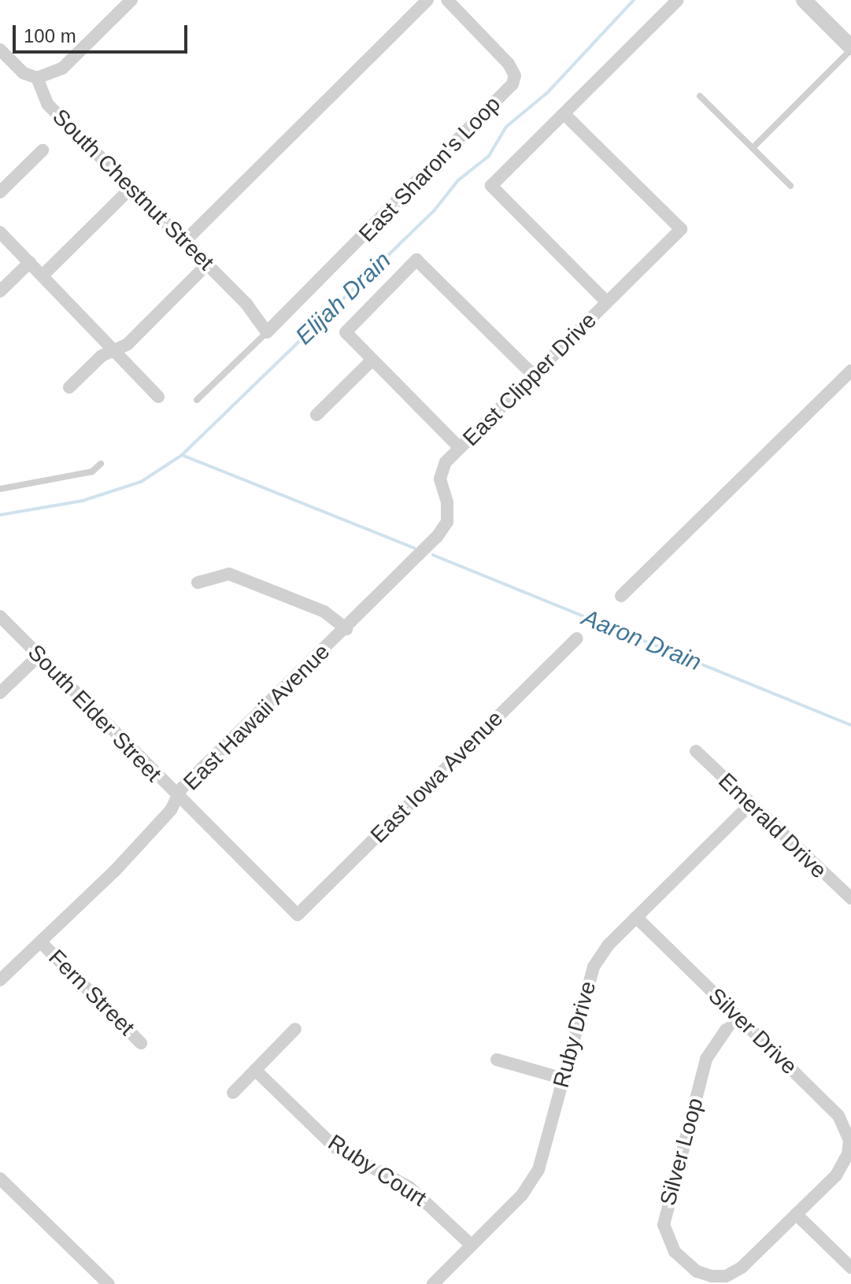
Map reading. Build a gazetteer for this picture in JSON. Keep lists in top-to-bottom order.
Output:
{
  "streets": {
    "street": [
      "East Sharon's Loop",
      "South Chestnut Street",
      "East Clipper Drive",
      "South Elder Street",
      "East Hawaii Avenue",
      "East Iowa Avenue",
      "Emerald Drive",
      "Fern Street",
      "Silver Drive",
      "Ruby Drive",
      "Silver Loop",
      "Ruby Court"
    ]
  },
  "crossings": [
    ["East Sharon's Loop", "South Chestnut Street"],
    ["East Clipper Drive", "East Hawaii Avenue"],
    ["South Elder Street", "East Hawaii Avenue"],
    ["South Elder Street", "East Iowa Avenue"],
    ["East Hawaii Avenue", "Fern Street"],
    ["Emerald Drive", "Ruby Drive"],
    ["Silver Drive", "Ruby Drive"],
    ["Silver Drive", "Silver Loop"],
    ["Ruby Drive", "Ruby Court"]
  ],
  "water": ["Elijah Drain", "Aaron Drain"],
  "scale_bar": "100 m"
}
